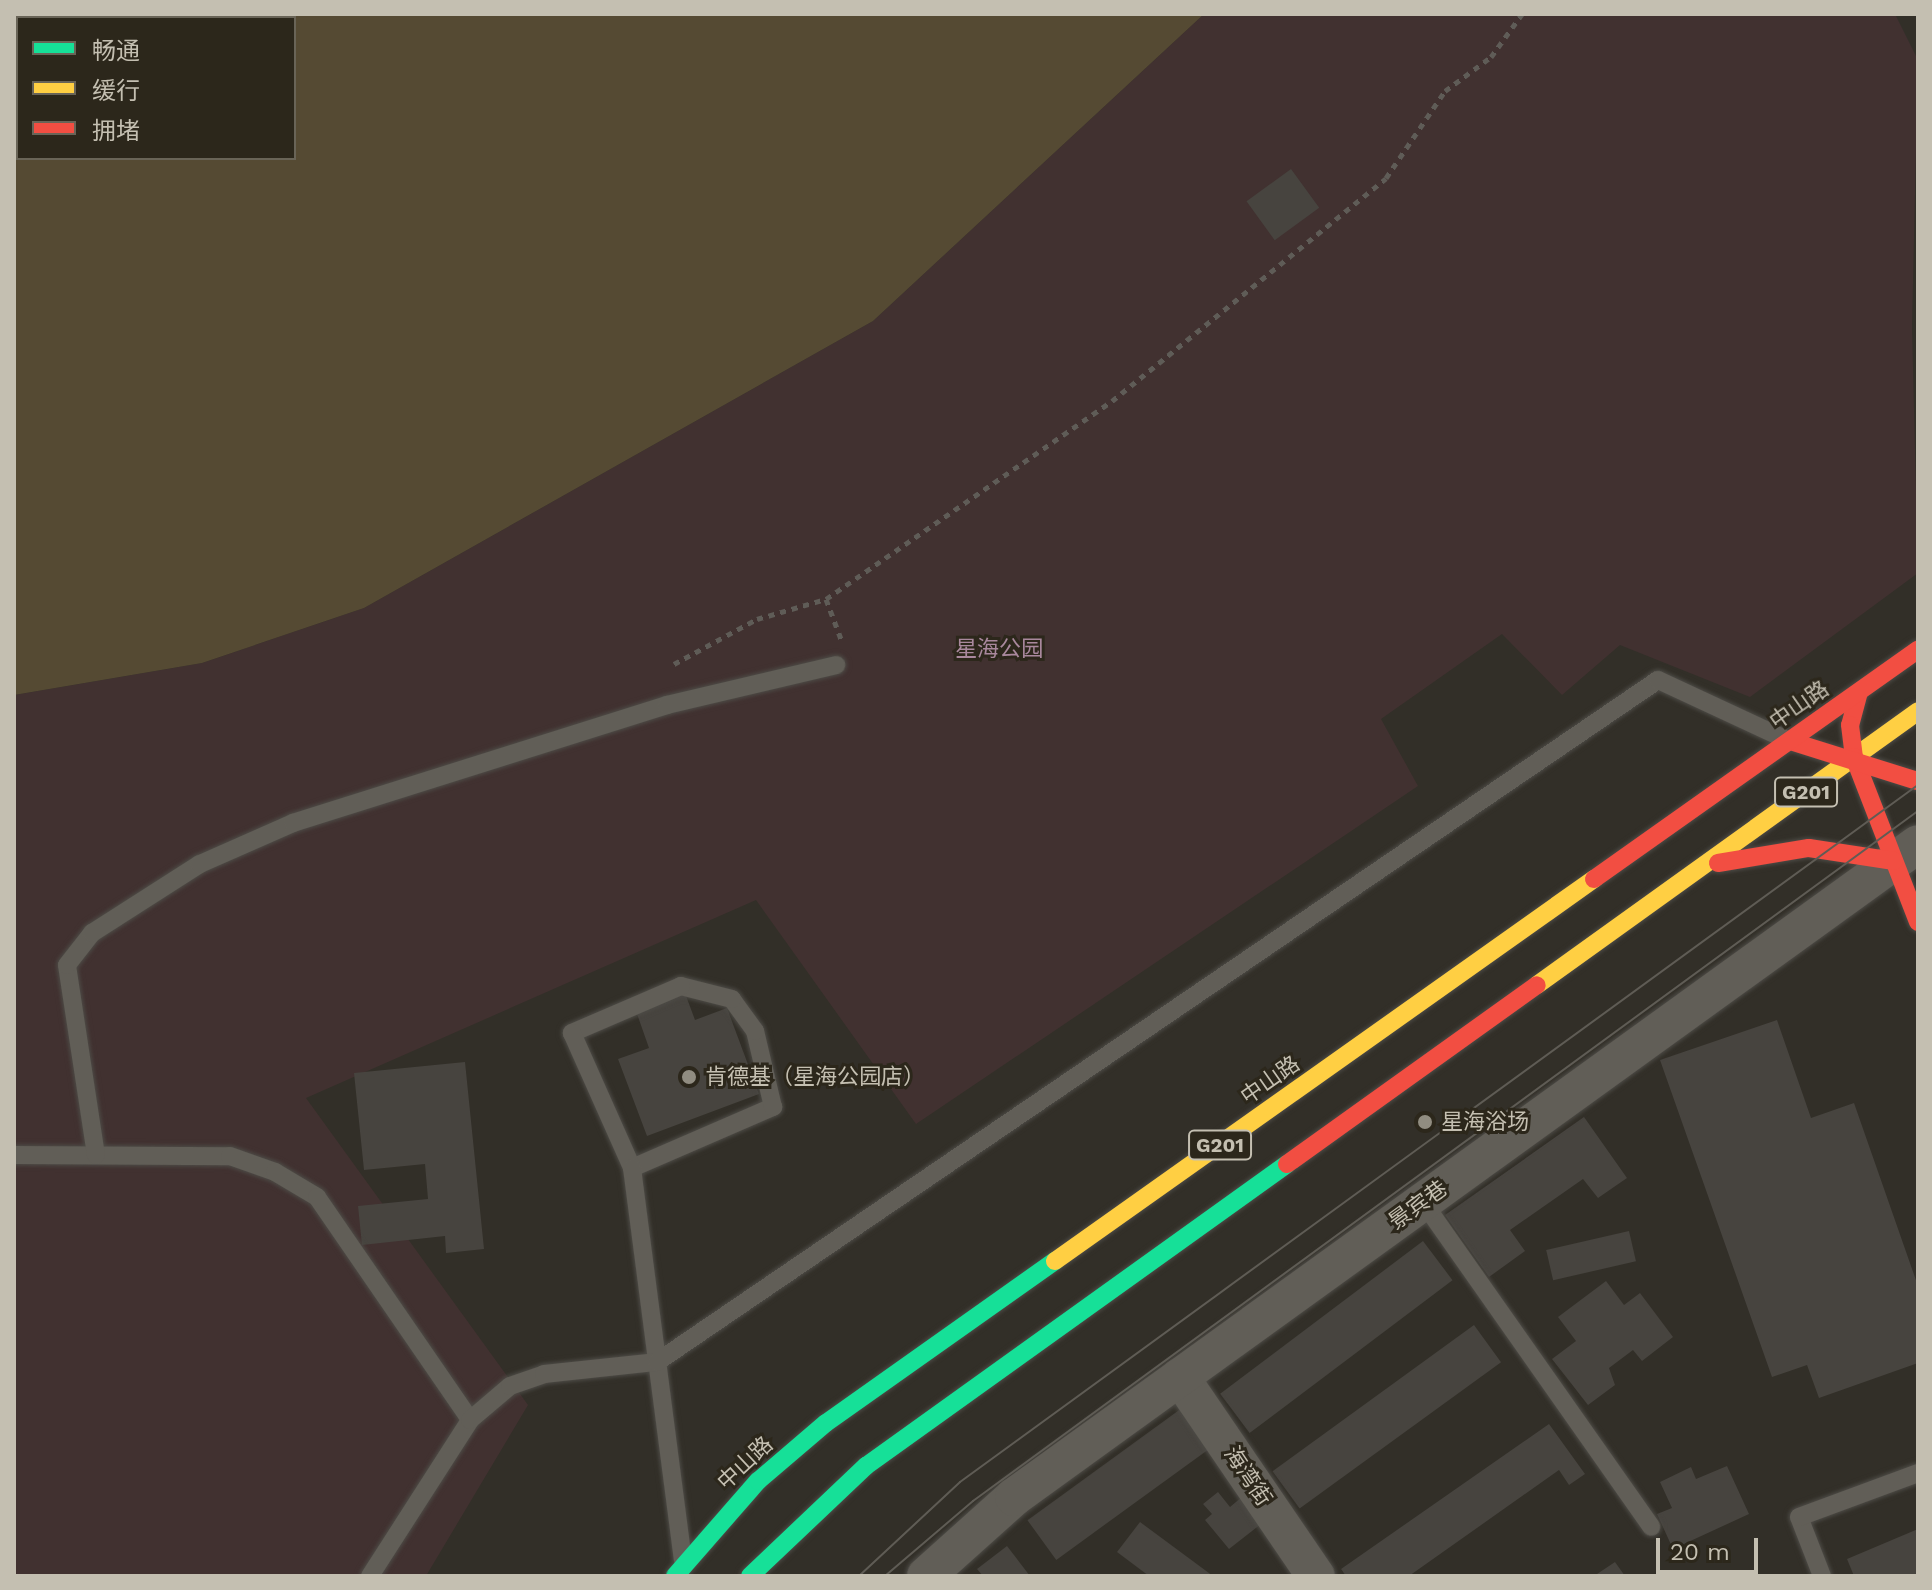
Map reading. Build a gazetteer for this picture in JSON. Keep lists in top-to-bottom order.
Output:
{
  "streets": {
    "main road": ["中山路", "G201"],
    "street": ["景宾巷", "海湾街"]
  },
  "crossings": [
    ["景宾巷", "海湾街"]
  ],
  "parks": ["星海公园"],
  "places": ["肯德基（星海公园店）", "星海浴场"],
  "legend": ["畅通", "缓行", "拥堵"],
  "scale_bar": "20 m"
}
